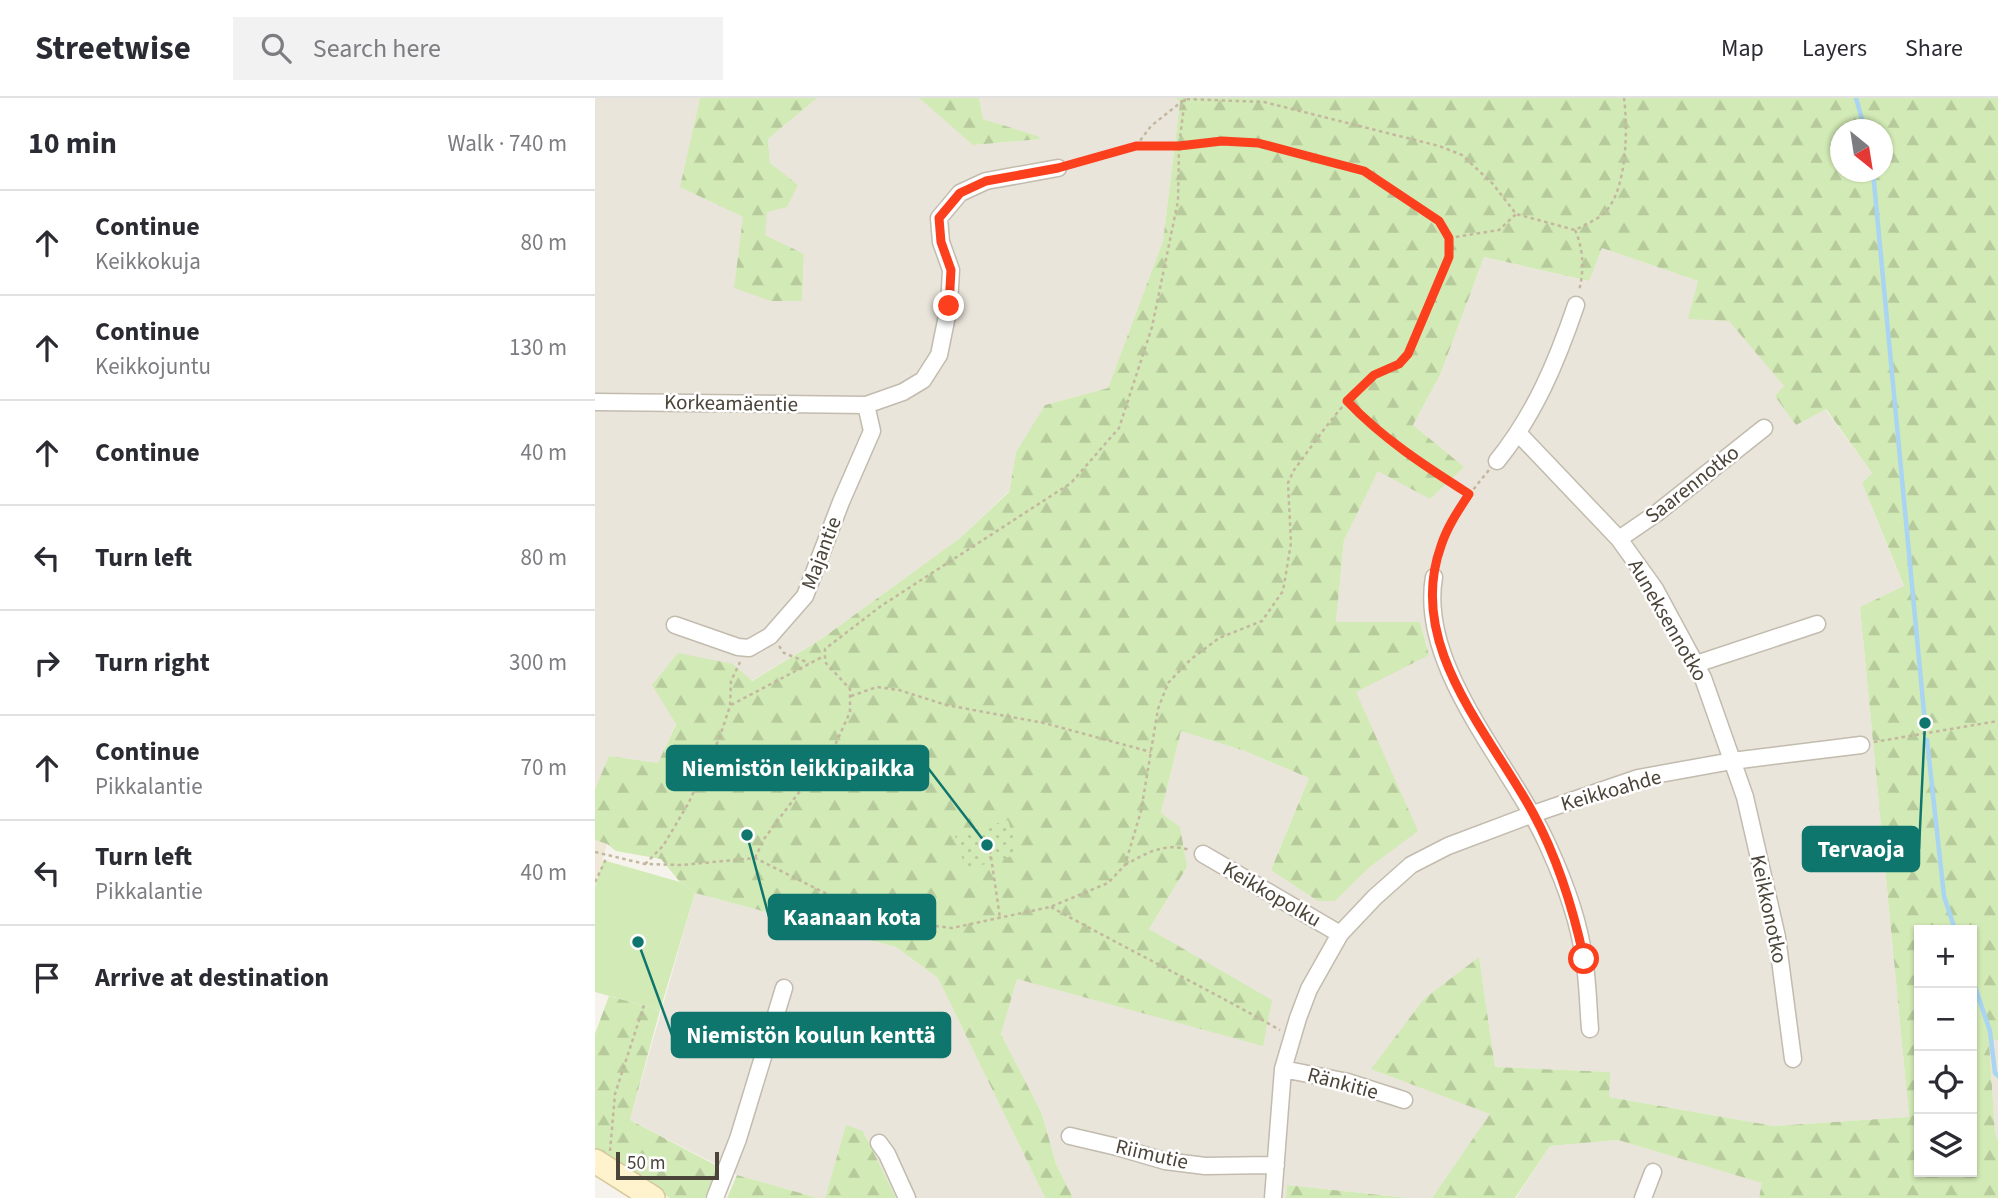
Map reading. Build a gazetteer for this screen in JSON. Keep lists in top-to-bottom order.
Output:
{
  "streets": {
    "street": [
      "Korkeamäentie",
      "Saarennotko",
      "Majantie",
      "Auneksennotko",
      "Keikkoahde",
      "Keikkopolku",
      "Keikkonotko",
      "Ränkitie",
      "Riimutie"
    ]
  },
  "crossings": [
    ["Korkeamäentie", "Majantie"],
    ["Saarennotko", "Auneksennotko"],
    ["Auneksennotko", "Keikkoahde"],
    ["Auneksennotko", "Keikkonotko"],
    ["Keikkoahde", "Keikkopolku"],
    ["Keikkoahde", "Keikkonotko"],
    ["Keikkoahde", "Ränkitie"],
    ["Keikkoahde", "Riimutie"]
  ],
  "places": [
    "Tervaoja",
    "Kaanaan kota",
    "Niemistön leikkipaikka",
    "Niemistön koulun kenttä"
  ],
  "scale_bar": "50 m",
  "north": "bottom right",
  "page": {
    "header": "Streetwise",
    "search": "Search here",
    "nav": ["Map", "Layers", "Share"],
    "heading": ["10 min", "Walk · 740 m"],
    "list": [
      ["Continue", "Keikkokuja", "80 m"],
      ["Continue", "Keikkojuntu", "130 m"],
      ["Continue", "40 m"],
      ["Turn left", "80 m"],
      ["Turn right", "300 m"],
      ["Continue", "Pikkalantie", "70 m"],
      ["Turn left", "Pikkalantie", "40 m"],
      "Arrive at destination"
    ],
    "map_buttons": ["+", "−"],
    "scale": "50 m"
  }
}
